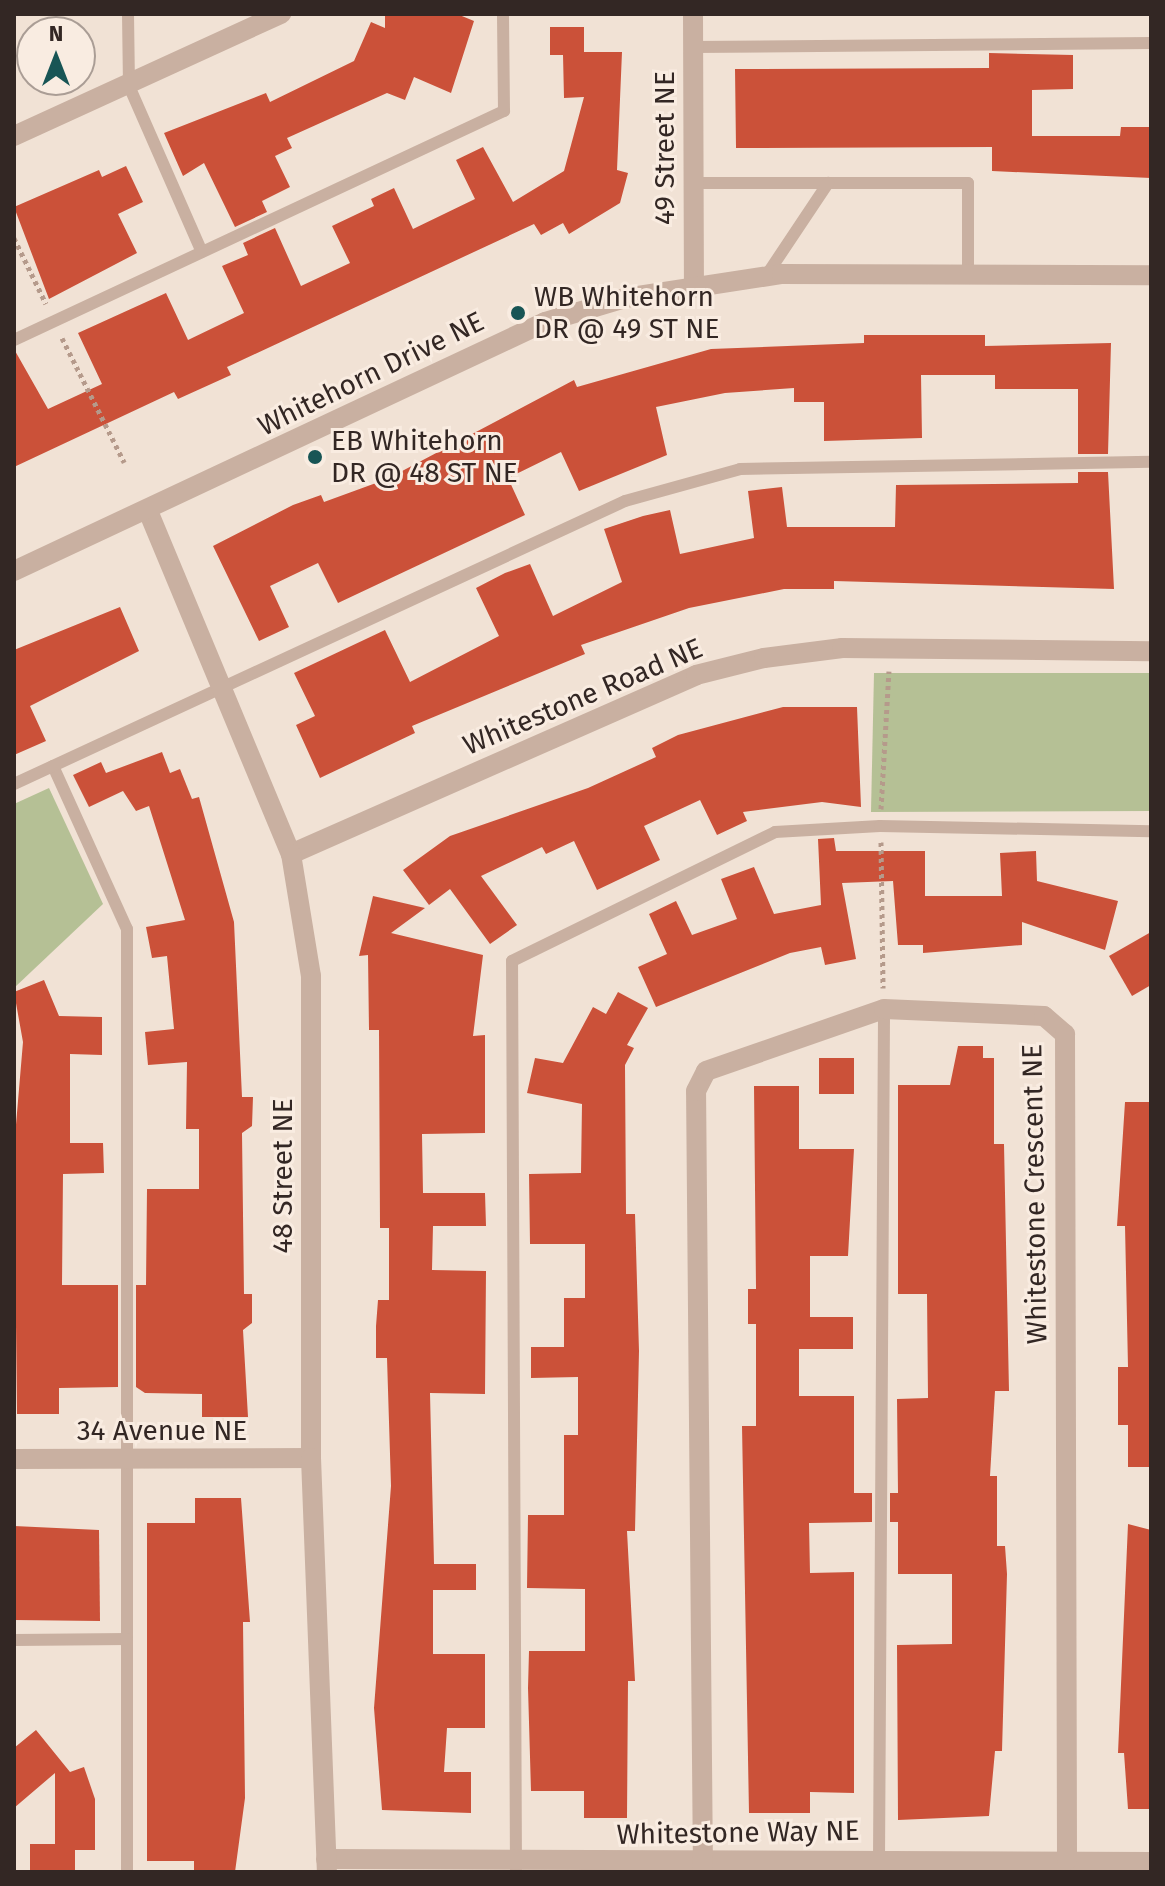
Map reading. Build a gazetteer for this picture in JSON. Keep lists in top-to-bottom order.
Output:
{
  "streets": {
    "street": [
      "49 Street NE",
      "Whitehorn Drive NE",
      "Whitestone Road NE",
      "48 Street NE",
      "Whitestone Crescent NE",
      "34 Avenue NE",
      "Whitestone Way NE"
    ]
  },
  "crossings": [
    ["49 Street NE", "Whitehorn Drive NE"],
    ["Whitehorn Drive NE", "48 Street NE"],
    ["Whitestone Road NE", "48 Street NE"],
    ["48 Street NE", "34 Avenue NE"],
    ["48 Street NE", "Whitestone Way NE"],
    ["Whitestone Crescent NE", "Whitestone Way NE"]
  ],
  "places": ["WB Whitehorn DR @ 49 ST NE", "EB Whitehorn DR @ 48 ST NE"],
  "north": "top"
}
